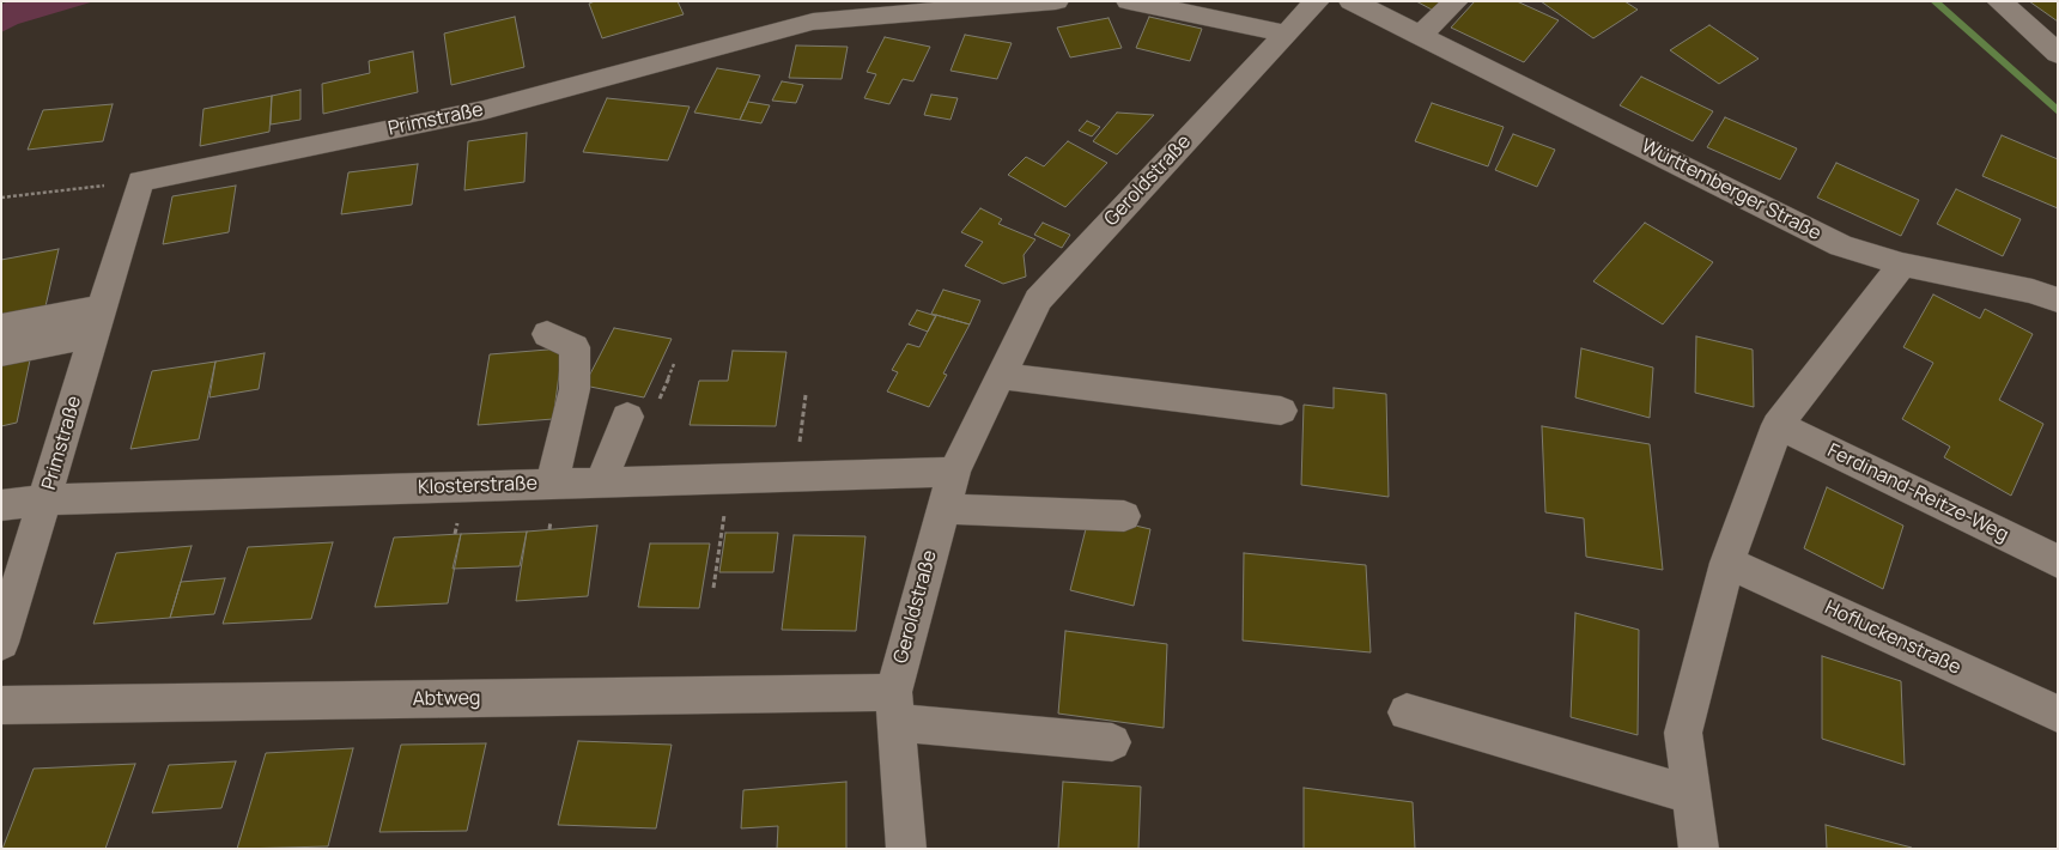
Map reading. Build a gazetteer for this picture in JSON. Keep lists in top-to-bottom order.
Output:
{
  "streets": {
    "street": [
      "Primstraße",
      "Geroldstraße",
      "Württemberger Straße",
      "Klosterstraße",
      "Ferdinand-Reitze-Weg",
      "Hofluckenstraße",
      "Abtweg"
    ]
  },
  "crossings": [
    ["Primstraße", "Klosterstraße"],
    ["Geroldstraße", "Klosterstraße"],
    ["Geroldstraße", "Abtweg"]
  ]
}
